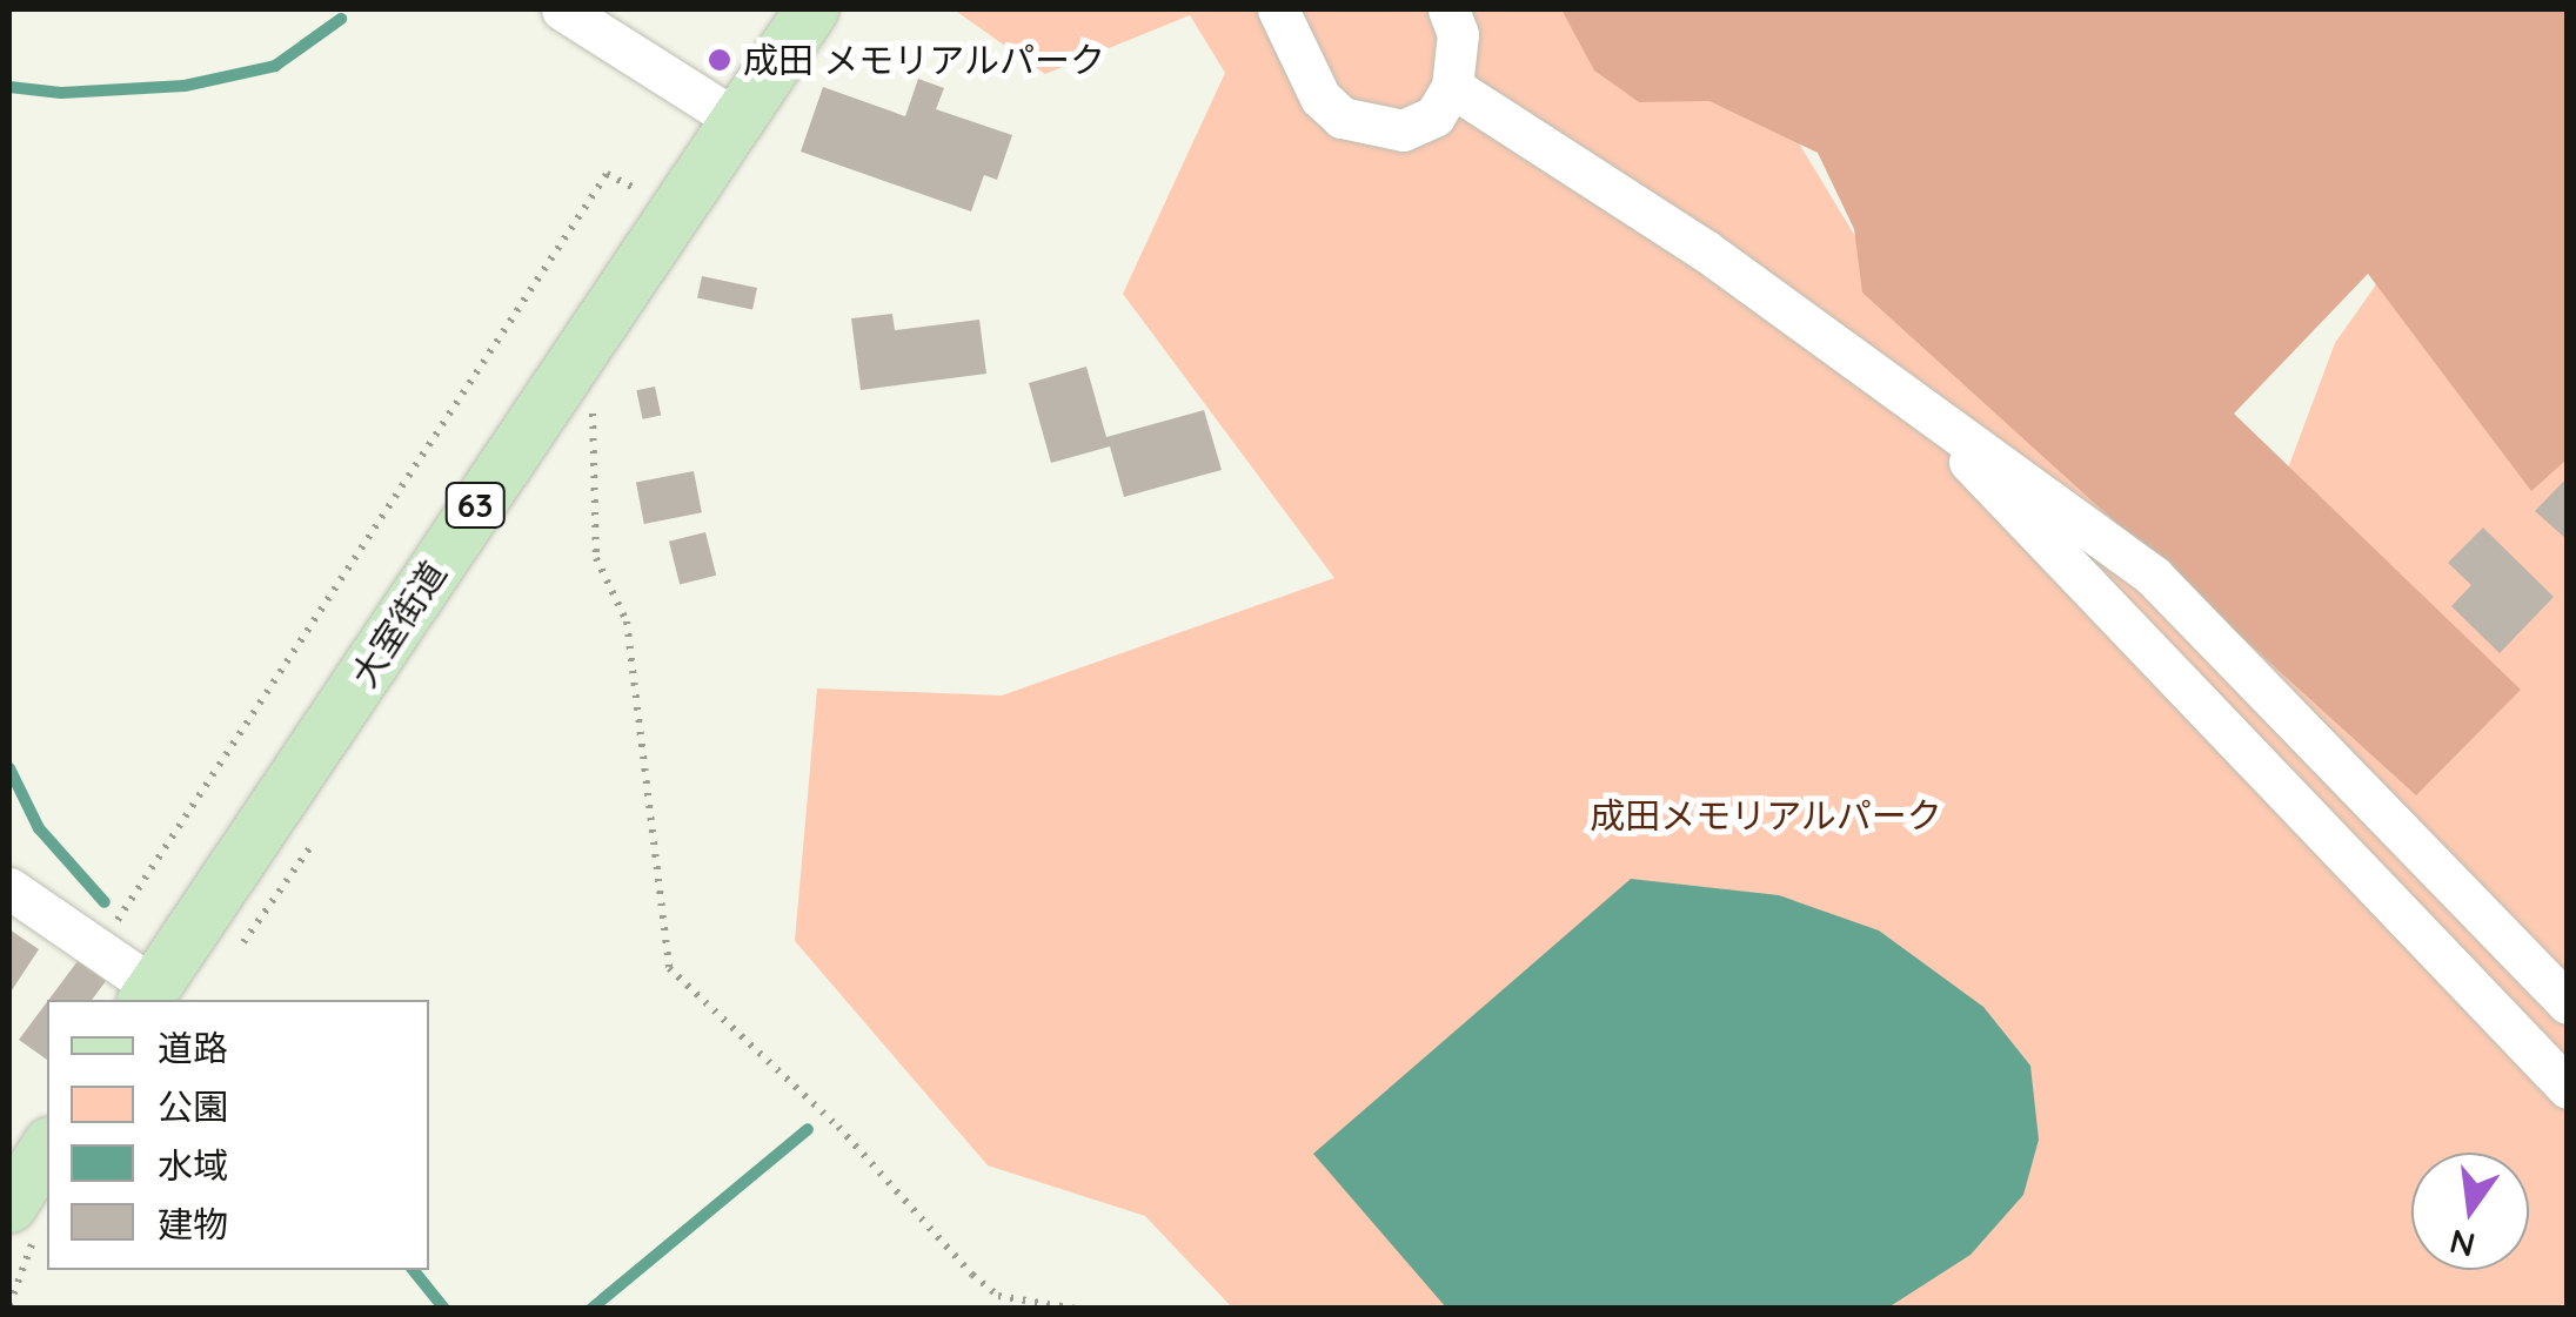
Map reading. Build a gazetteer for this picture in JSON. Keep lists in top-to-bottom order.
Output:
{
  "streets": {
    "main road": ["63", "大室街道"]
  },
  "parks": ["成田メモリアルパーク"],
  "places": ["成田 メモリアルパーク"],
  "legend": [
    "道路",
    "公園",
    "水域",
    "建物"
  ],
  "north": "bottom"
}
